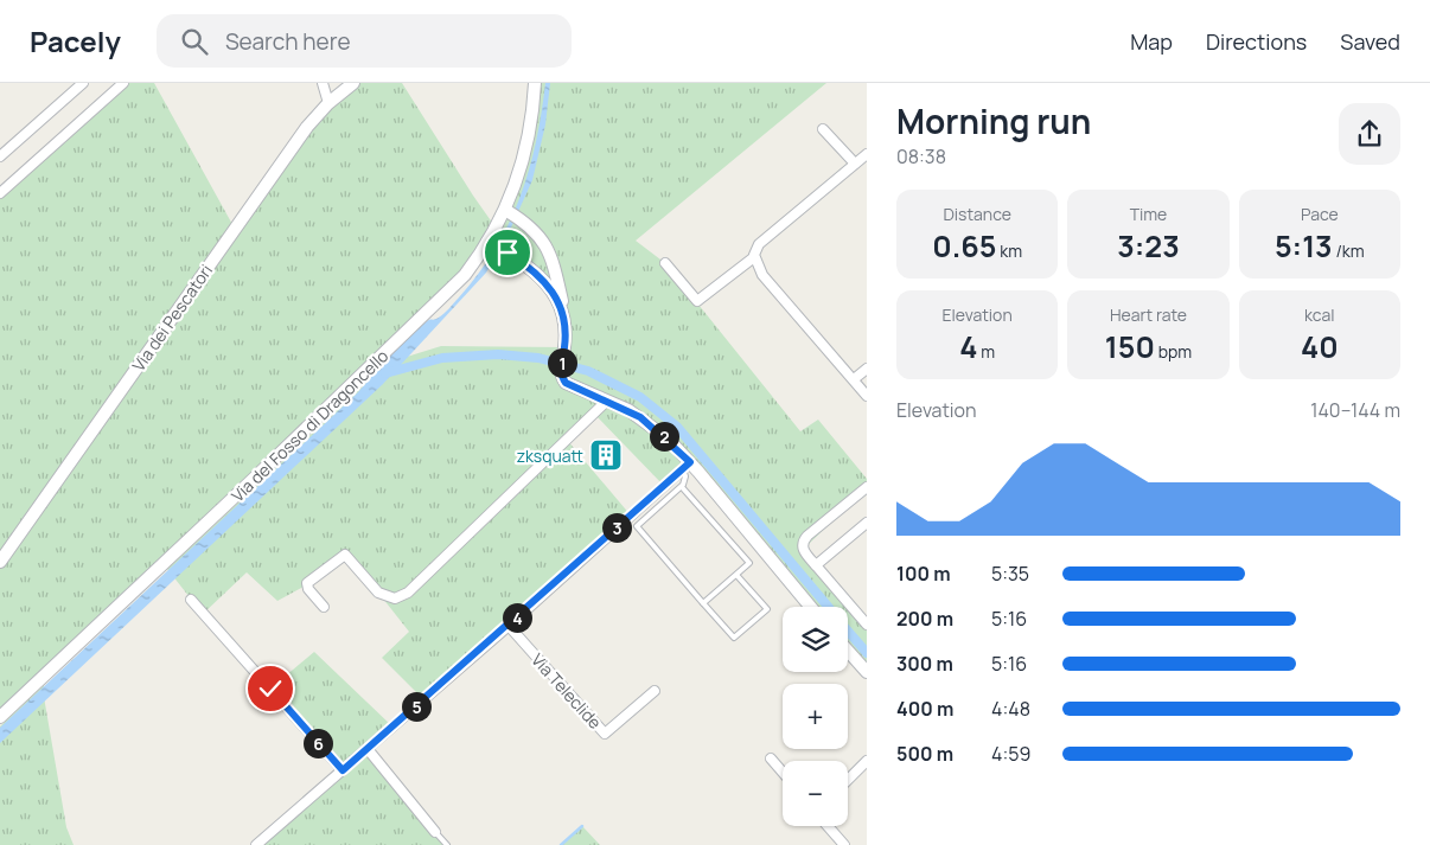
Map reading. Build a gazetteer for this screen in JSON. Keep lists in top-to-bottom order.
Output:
{
  "streets": {
    "street": ["Via dei Pescatori", "Via del Fosso di Dragoncello", "Via Teleclide"]
  },
  "places": {
    "building": ["zksquatt"]
  },
  "page": {
    "header": "Pacely",
    "search": "Search here",
    "nav": ["Map", "Directions", "Saved"],
    "heading": ["Morning run", "08:38"],
    "stats": [
      ["Distance", "0.65 km"],
      ["Time", "3:23"],
      ["Pace", "5:13 /km"],
      ["Elevation", "4 m"],
      ["Heart rate", "150 bpm"],
      ["kcal", "40"]
    ],
    "pins": [
      "1",
      "2",
      "3",
      "4",
      "5",
      "6"
    ],
    "chart": ["Elevation", "140–144 m"],
    "list": [
      {
        "name": "100 m",
        "note": "5:35"
      },
      {
        "name": "200 m",
        "note": "5:16"
      },
      {
        "name": "300 m",
        "note": "5:16"
      },
      {
        "name": "400 m",
        "note": "4:48"
      },
      {
        "name": "500 m",
        "note": "4:59"
      }
    ],
    "map_buttons": ["+", "−"]
  }
}
